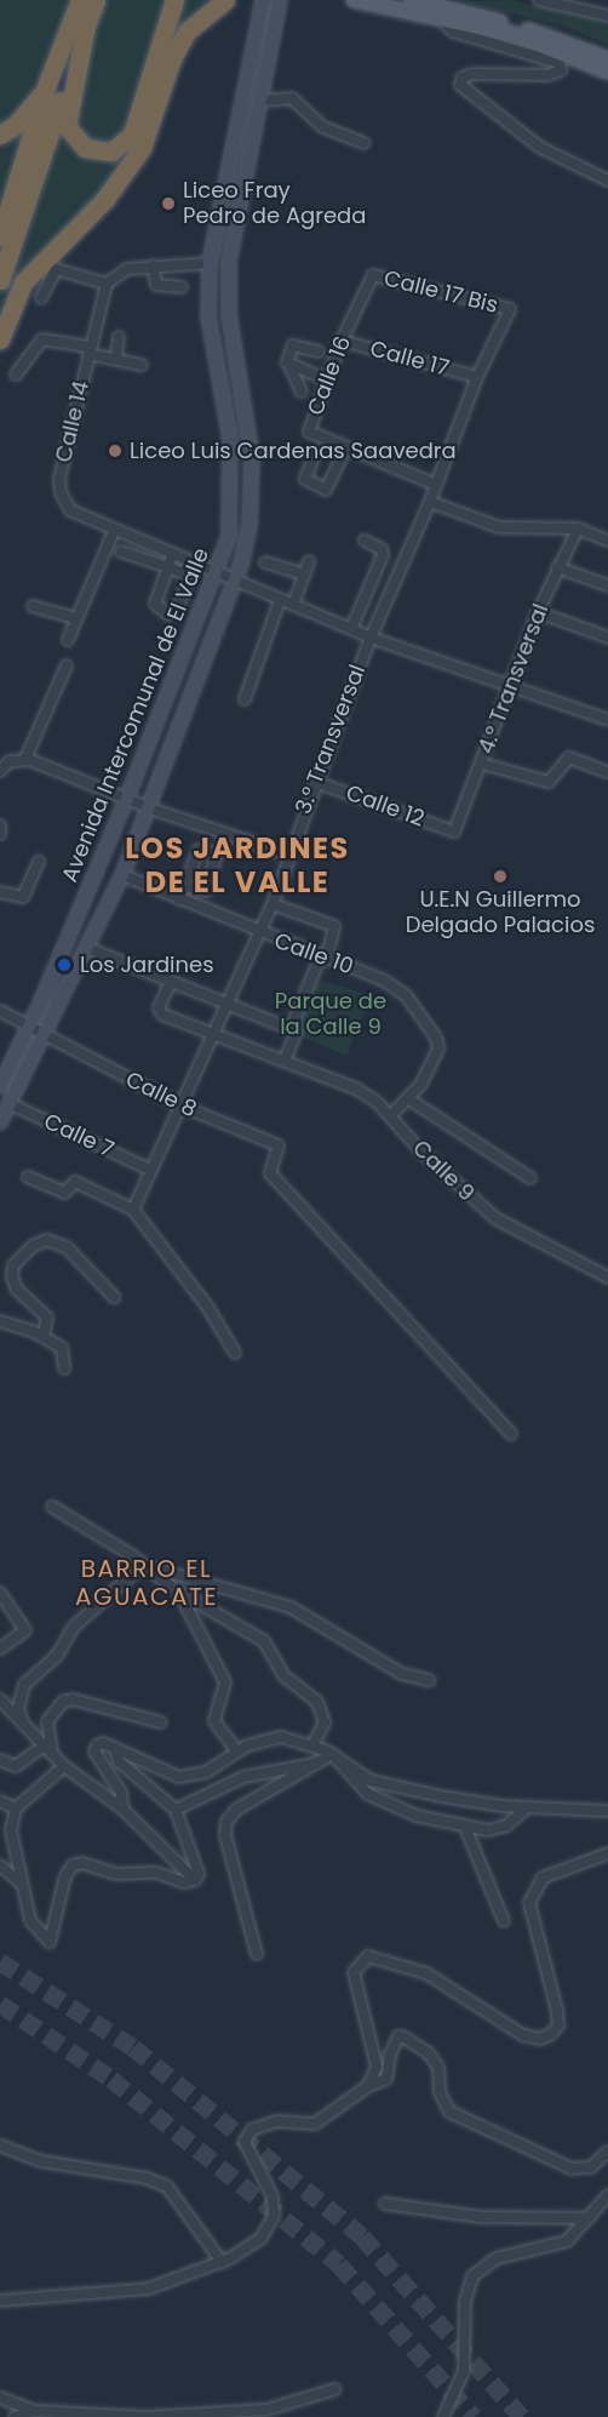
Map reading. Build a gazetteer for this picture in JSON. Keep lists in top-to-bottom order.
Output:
{
  "streets": {
    "main road": ["Avenida Intercomunal de El Valle"],
    "street": [
      "Calle 17 Bis",
      "Calle 17",
      "Calle 16",
      "Calle 14",
      "4.° Transversal",
      "3.° Transversal",
      "Calle 12",
      "Calle 10",
      "Calle 8",
      "Calle 7",
      "Calle 9"
    ]
  },
  "crossings": [
    ["Calle 17 Bis", "Calle 16"],
    ["Calle 17 Bis", "3.° Transversal"],
    ["Calle 17", "Calle 16"],
    ["Calle 17", "3.° Transversal"],
    ["Calle 16", "3.° Transversal"],
    ["Calle 14", "Avenida Intercomunal de El Valle"],
    ["4.° Transversal", "Calle 12"],
    ["Avenida Intercomunal de El Valle", "Calle 10"],
    ["Avenida Intercomunal de El Valle", "Calle 8"],
    ["Avenida Intercomunal de El Valle", "Calle 7"],
    ["3.° Transversal", "Calle 12"],
    ["3.° Transversal", "Calle 10"],
    ["3.° Transversal", "Calle 8"],
    ["3.° Transversal", "Calle 7"],
    ["3.° Transversal", "Calle 9"],
    ["Calle 10", "Calle 9"]
  ],
  "districts": ["LOS JARDINES DE EL VALLE", "BARRIO EL AGUACATE"],
  "parks": ["Parque de la Calle 9"],
  "places": [
    "Liceo Fray Pedro de Agreda",
    "Liceo Luis Cardenas Saavedra",
    "U.E.N Guillermo Delgado Palacios",
    "Los Jardines"
  ]
}
